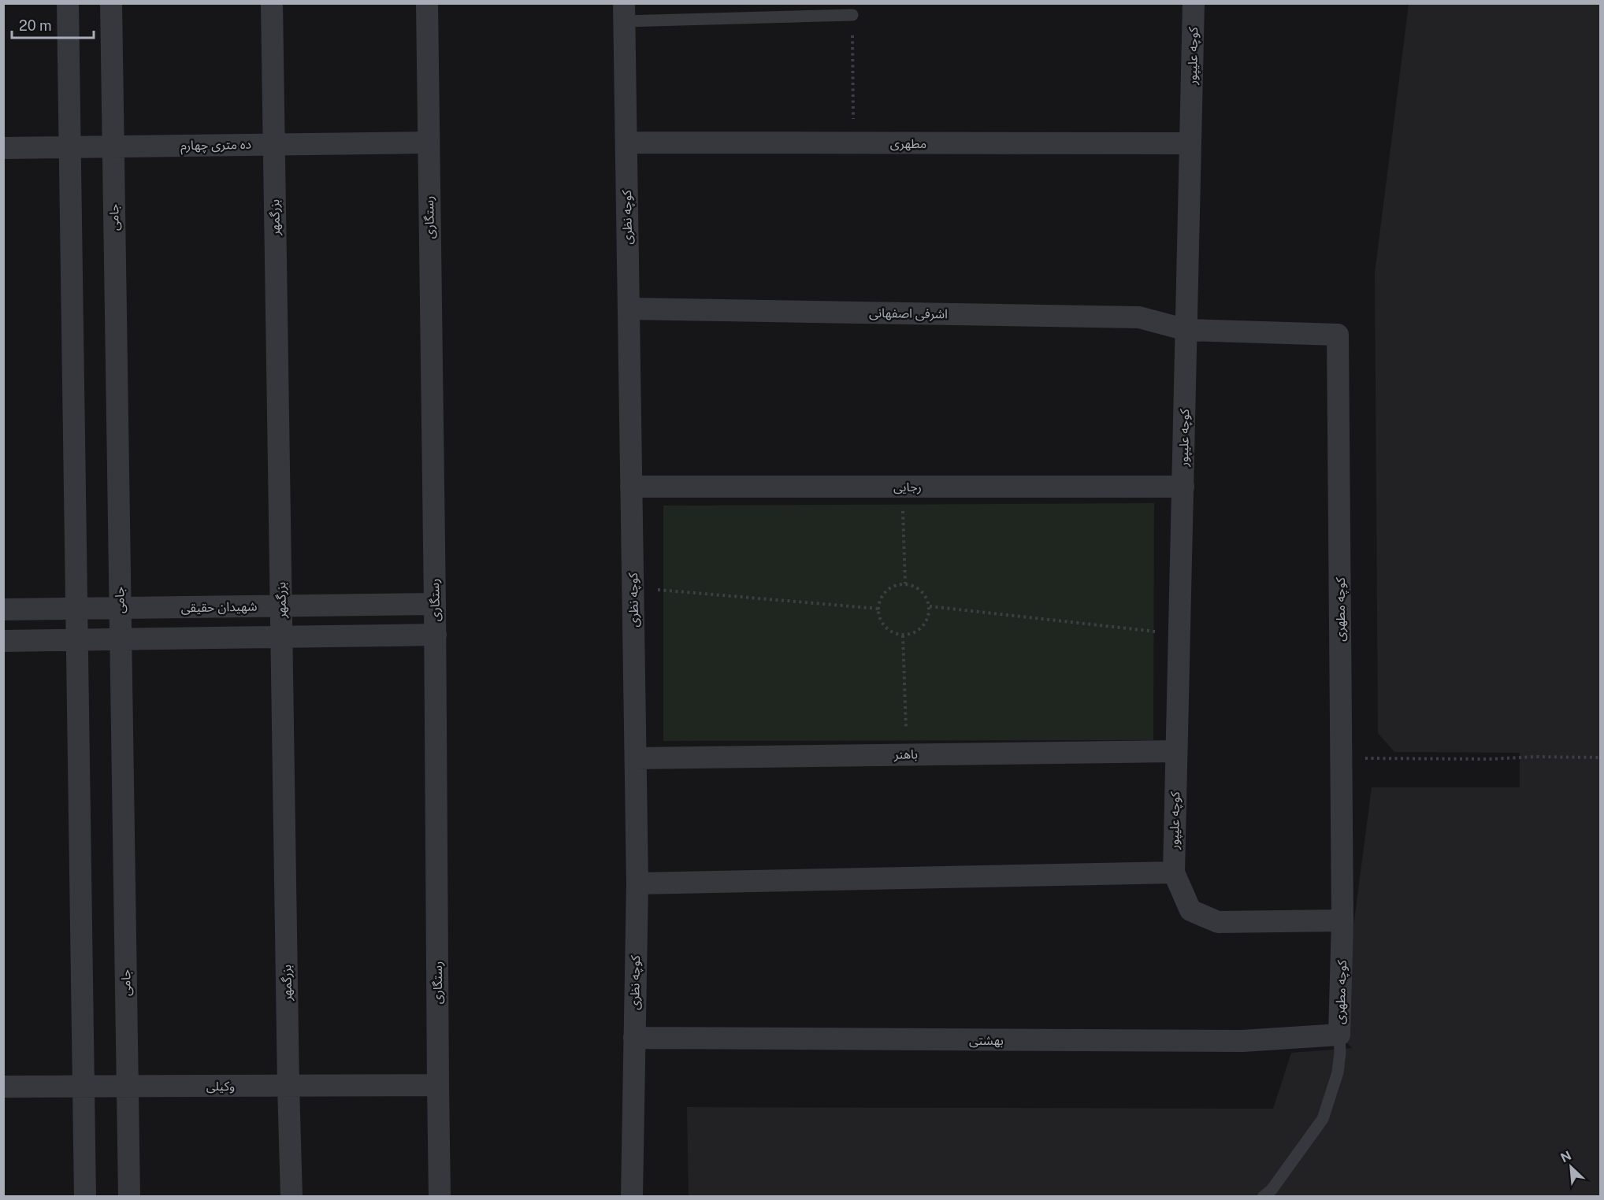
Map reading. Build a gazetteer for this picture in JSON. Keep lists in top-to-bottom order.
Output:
{
  "streets": {
    "street": [
      "کوچه علیپور",
      "مطهری",
      "ده متری چهارم",
      "جامی",
      "بزرگمهر",
      "رستگاری",
      "کوچه نظری",
      "اشرفی اصفهانی",
      "رجایی",
      "شهیدان حقیقی",
      "کوچه مطهری",
      "باهنر",
      "بهشتی",
      "وکیلی"
    ]
  },
  "crossings": [
    ["کوچه علیپور", "مطهری"],
    ["کوچه علیپور", "اشرفی اصفهانی"],
    ["کوچه علیپور", "رجایی"],
    ["کوچه علیپور", "کوچه مطهری"],
    ["کوچه علیپور", "باهنر"],
    ["مطهری", "کوچه نظری"],
    ["ده متری چهارم", "جامی"],
    ["ده متری چهارم", "بزرگمهر"],
    ["ده متری چهارم", "رستگاری"],
    ["جامی", "شهیدان حقیقی"],
    ["جامی", "وکیلی"],
    ["بزرگمهر", "شهیدان حقیقی"],
    ["بزرگمهر", "وکیلی"],
    ["رستگاری", "شهیدان حقیقی"],
    ["رستگاری", "وکیلی"],
    ["کوچه نظری", "اشرفی اصفهانی"],
    ["کوچه نظری", "رجایی"],
    ["کوچه نظری", "باهنر"],
    ["کوچه نظری", "بهشتی"],
    ["اشرفی اصفهانی", "کوچه مطهری"],
    ["کوچه مطهری", "بهشتی"]
  ],
  "scale_bar": "20 m",
  "north": "top left"
}
